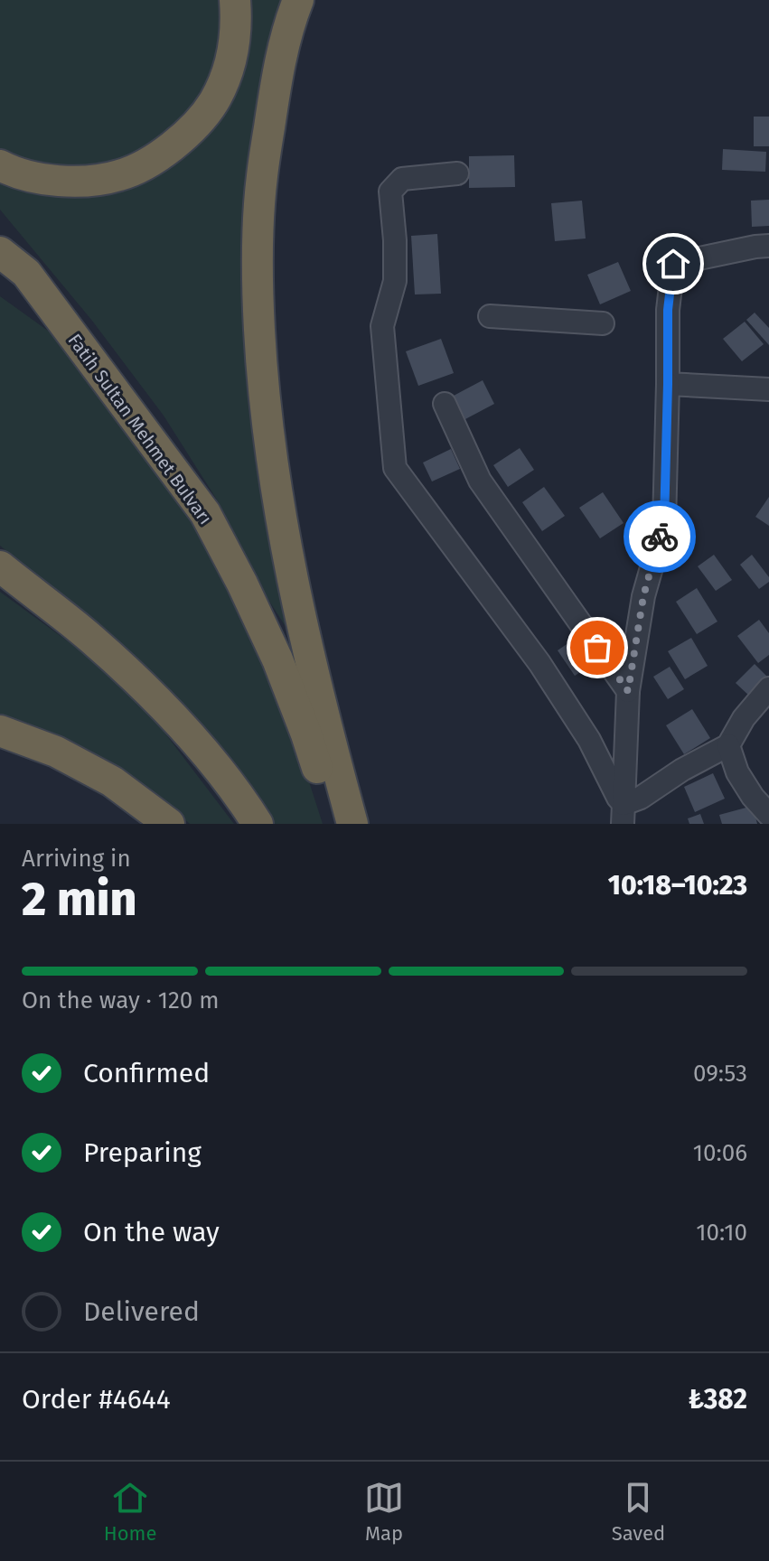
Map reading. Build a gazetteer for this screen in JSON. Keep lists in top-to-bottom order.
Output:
{
  "streets": {
    "highway": ["Fatih Sultan Mehmet Bulvarı"]
  },
  "page": {
    "heading": ["2 min", "Arriving in", "10:18–10:23"],
    "panel": ["Order #4644", "₺382"],
    "bar": "On the way · 120 m",
    "list": [
      ["Confirmed", "09:53"],
      ["Preparing", "10:06"],
      ["On the way", "10:10"],
      "Delivered"
    ],
    "tabs": ["Home", "Map", "Saved"]
  }
}
